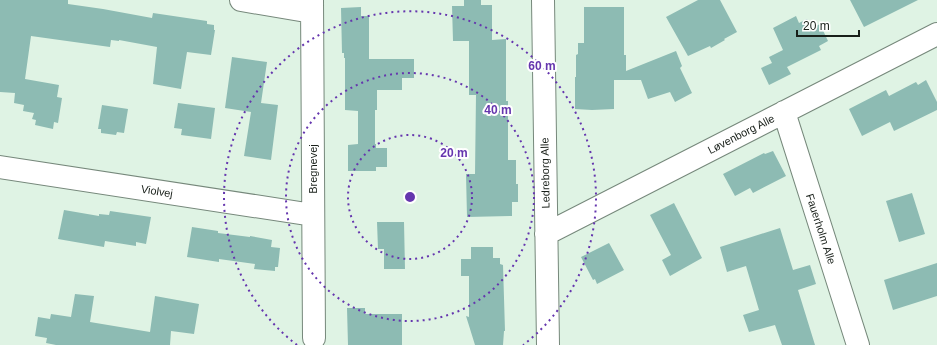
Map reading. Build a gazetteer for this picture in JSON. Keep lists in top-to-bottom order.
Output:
{
  "streets": {
    "street": [
      "Løvenborg Alle",
      "Bregnevej",
      "Ledreborg Alle",
      "Violvej",
      "Fauerholm Alle"
    ]
  },
  "crossings": [
    ["Løvenborg Alle", "Ledreborg Alle"],
    ["Løvenborg Alle", "Fauerholm Alle"],
    ["Bregnevej", "Violvej"]
  ],
  "scale_bar": "20 m",
  "rings": ["60 m", "40 m", "20 m"]
}
